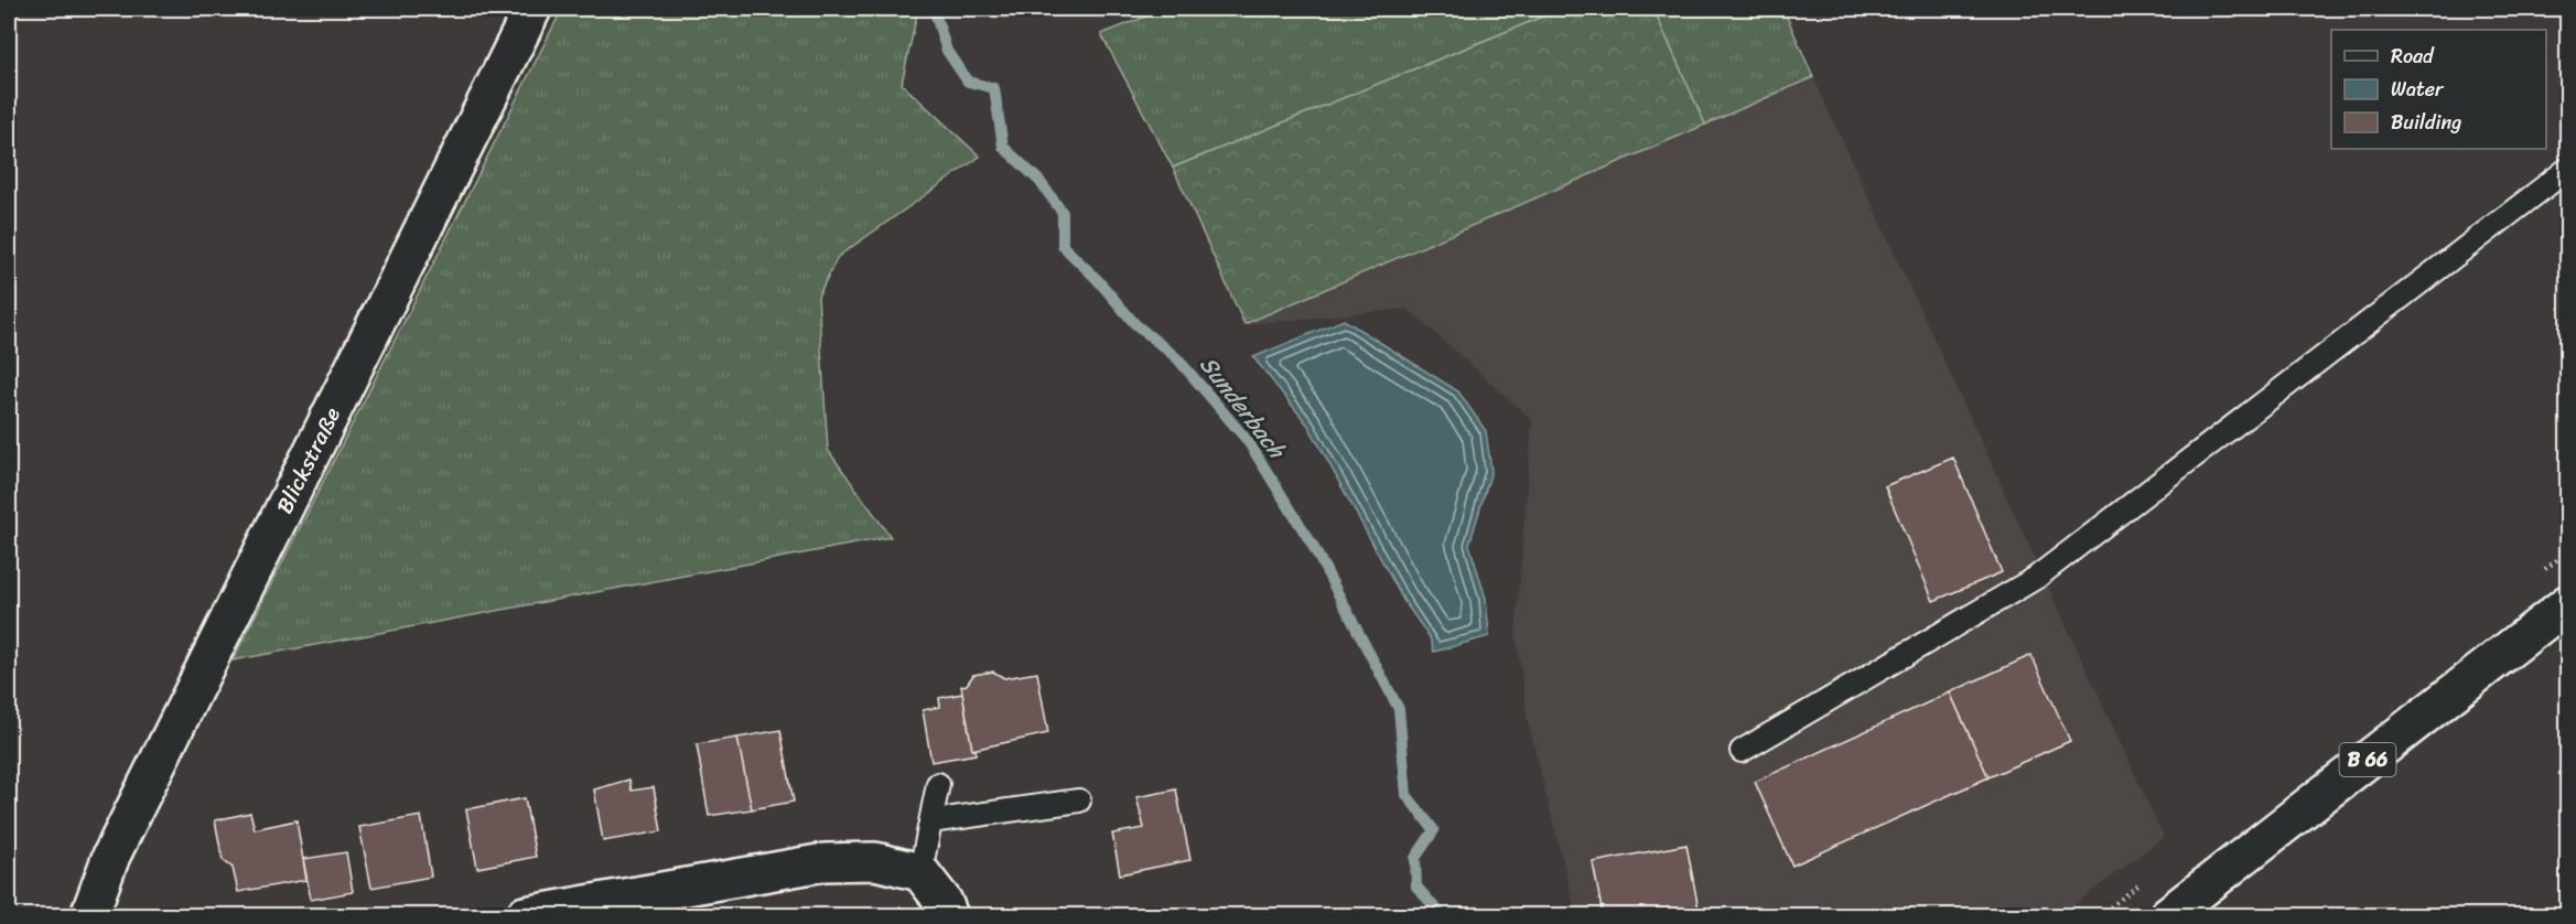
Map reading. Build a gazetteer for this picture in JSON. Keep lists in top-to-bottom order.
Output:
{
  "streets": {
    "street": ["Blickstraße", "B 66"]
  },
  "water": ["Sunderbach"],
  "legend": ["Road", "Water", "Building"]
}
